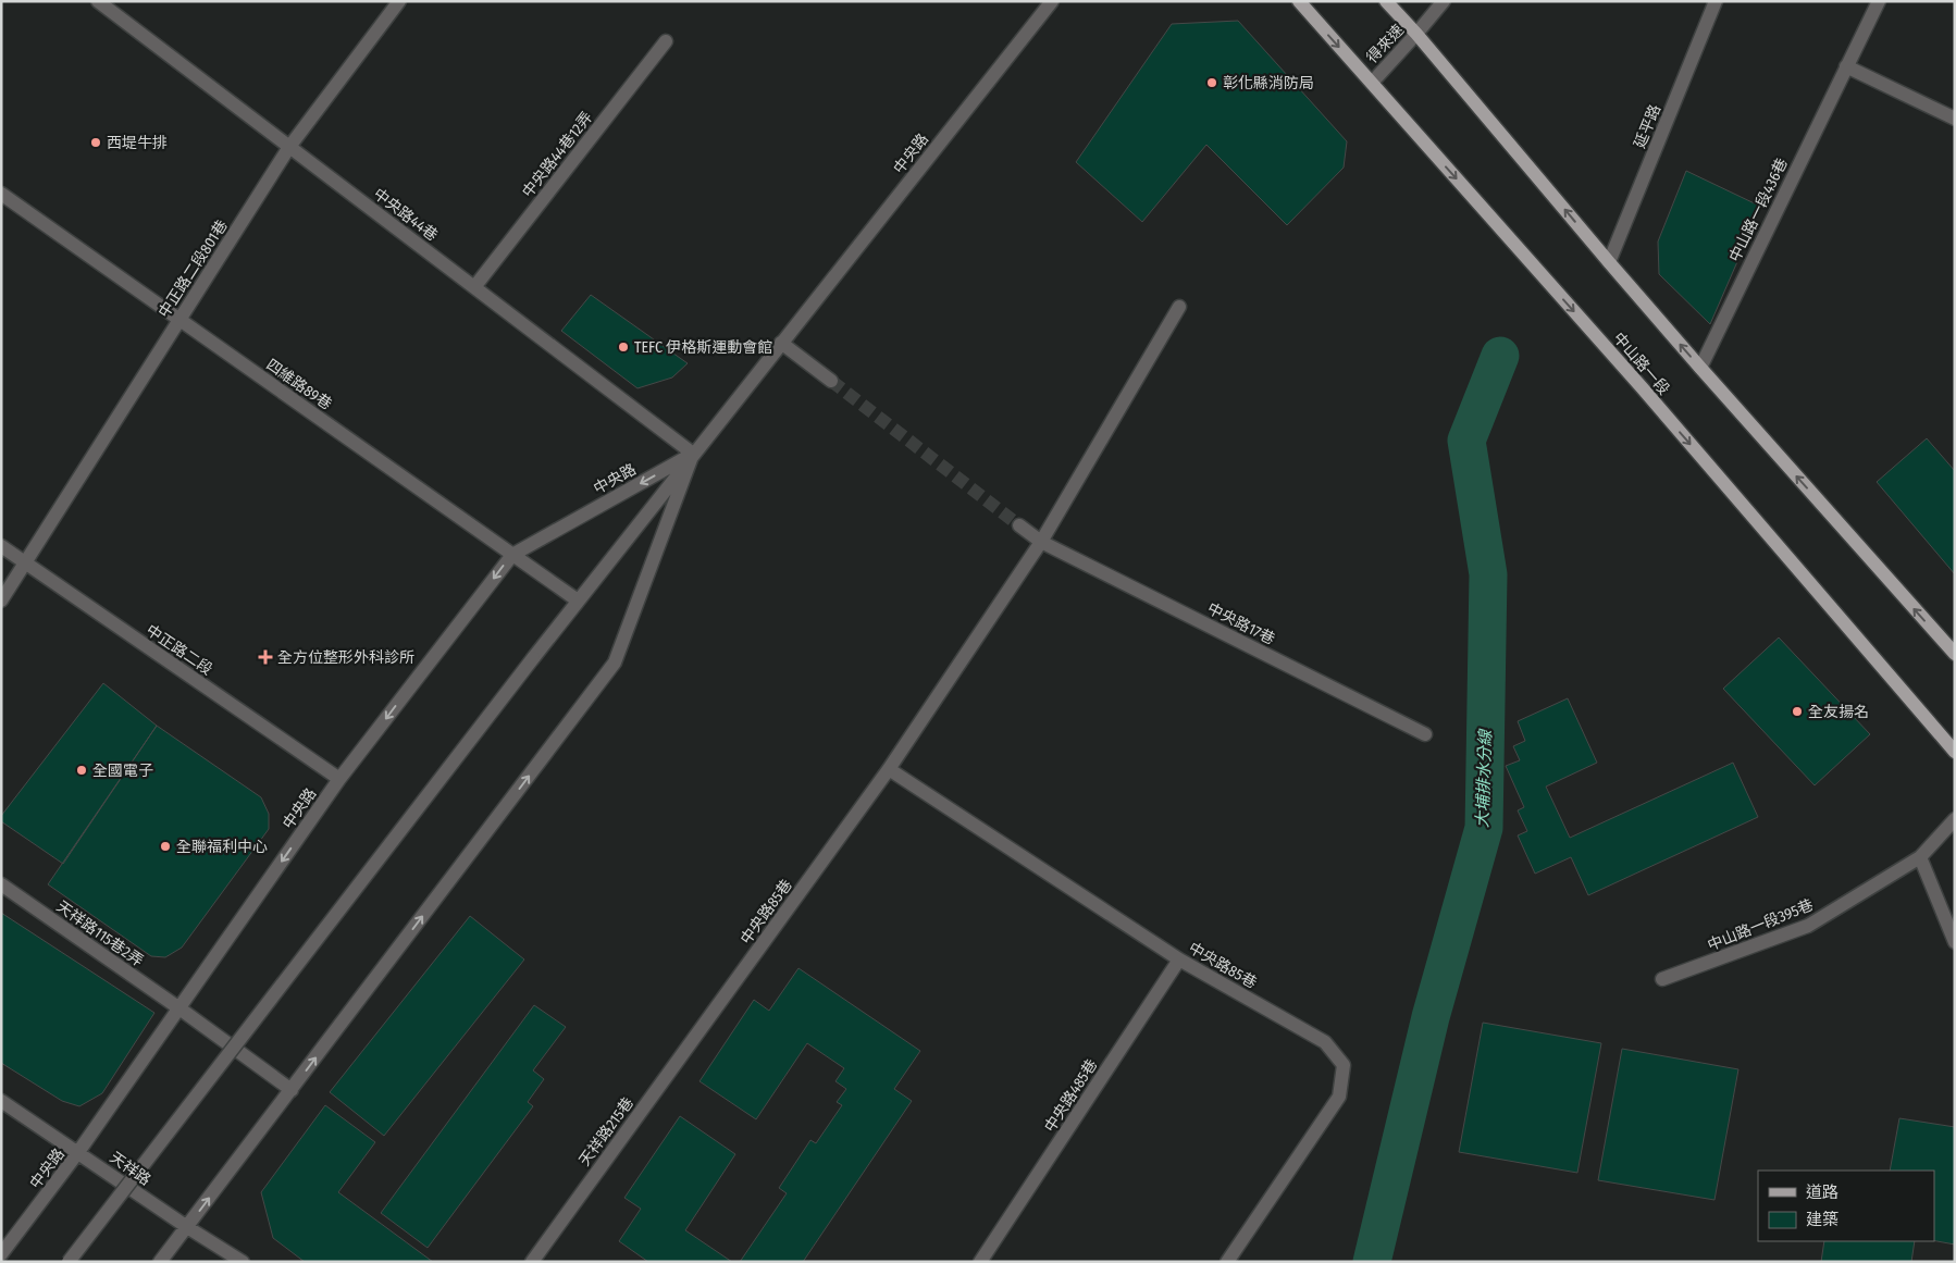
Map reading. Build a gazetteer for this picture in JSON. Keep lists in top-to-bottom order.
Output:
{
  "streets": {
    "main road": ["中山路一段"],
    "street": [
      "得來速",
      "延平路",
      "中央路",
      "中央路44巷12弄",
      "中山路一段436巷",
      "中央路44巷",
      "中正路二段801巷",
      "四維路89巷",
      "中央路17巷",
      "中正路二段",
      "中央路85巷",
      "中山路一段395巷",
      "天祥路115巷2弄",
      "中央路485巷",
      "天祥路215巷",
      "天祥路"
    ]
  },
  "crossings": [
    ["得來速", "中山路一段"],
    ["中央路", "中央路44巷"],
    ["中央路", "四維路89巷"],
    ["中央路", "中正路二段"],
    ["中央路", "天祥路115巷2弄"],
    ["中央路", "天祥路"],
    ["中央路44巷12弄", "中央路44巷"],
    ["中央路44巷", "中正路二段801巷"],
    ["中正路二段801巷", "四維路89巷"],
    ["中正路二段801巷", "中正路二段"],
    ["中央路17巷", "中央路85巷"],
    ["中央路85巷", "中央路485巷"],
    ["中央路85巷", "天祥路215巷"]
  ],
  "water": ["大埔排水分線"],
  "places": {
    "other": [
      "彰化縣消防局",
      "西堤牛排",
      "TEFC 伊格斯運動會館",
      "全友揚名",
      "全國電子",
      "全聯福利中心"
    ],
    "health": ["全方位整形外科診所"]
  },
  "legend": ["道路", "建築"]
}
